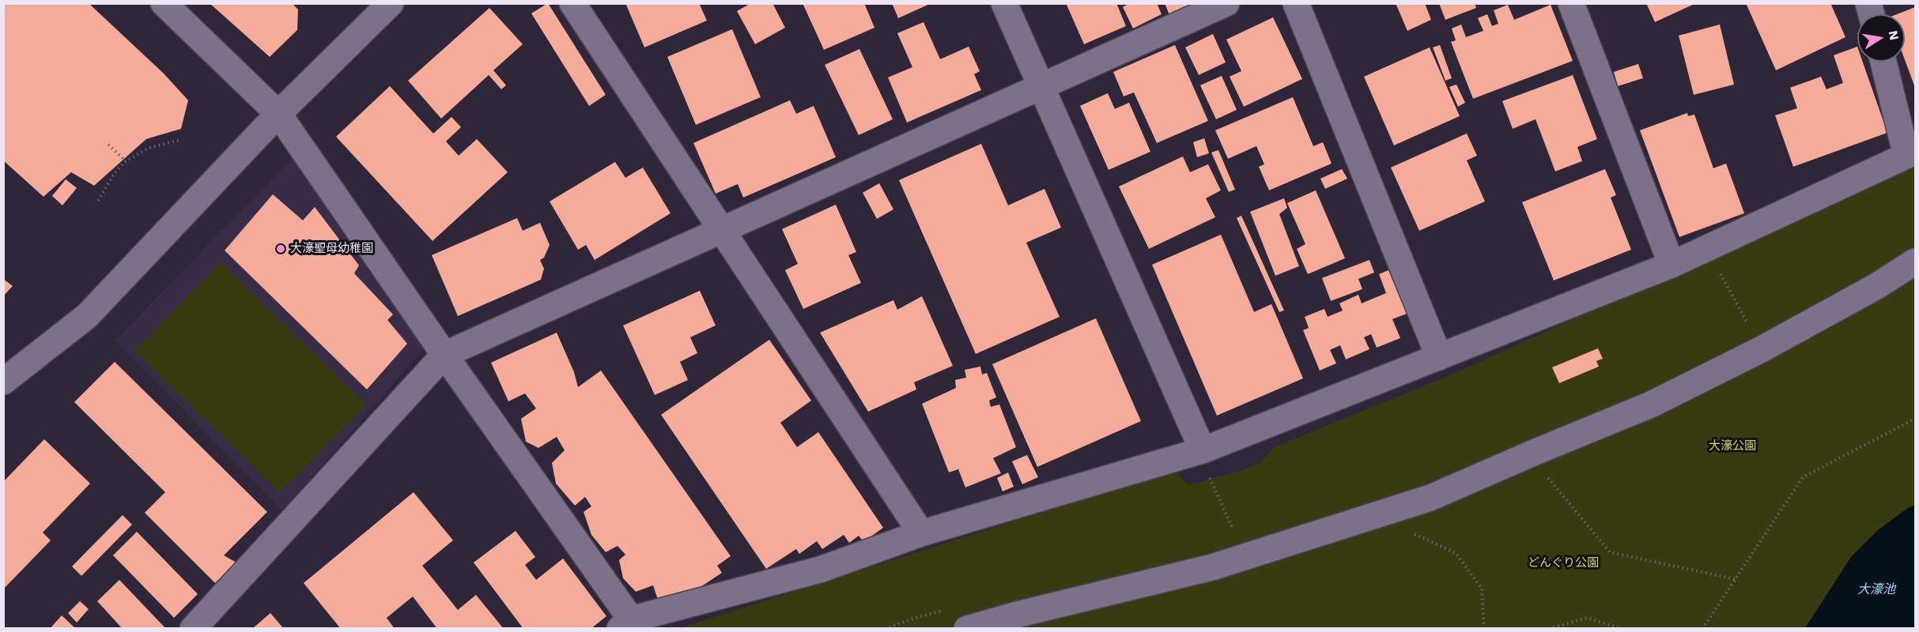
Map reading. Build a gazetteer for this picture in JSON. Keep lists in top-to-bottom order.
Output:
{
  "water": ["大濠池"],
  "parks": ["大濠公園", "どんぐり公園"],
  "places": ["大濠聖母幼稚園"],
  "north": "right"
}
